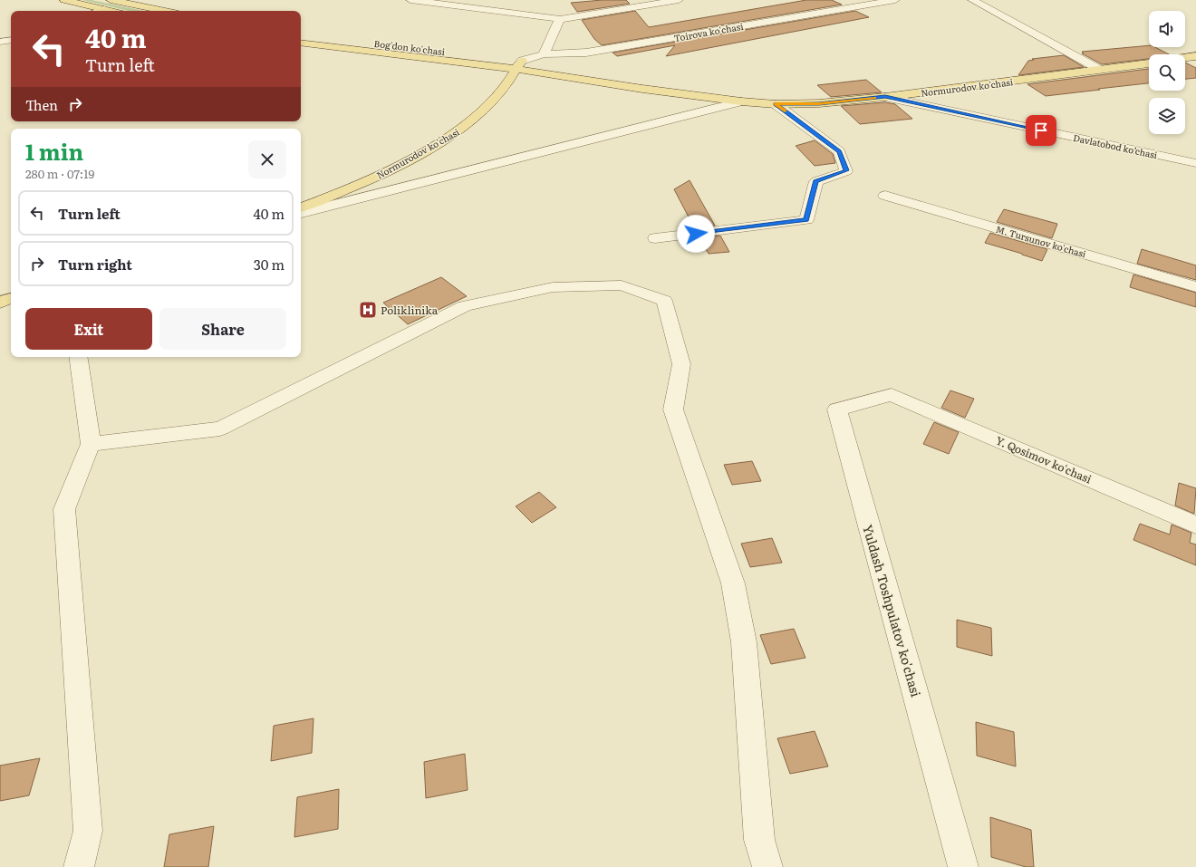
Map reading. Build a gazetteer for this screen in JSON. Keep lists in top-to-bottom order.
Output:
{
  "streets": {
    "main road": ["Bog'don ko'chasi", "Normurodov ko'chasi"],
    "street": [
      "Toirova ko'chasi",
      "Davlatobod ko’chasi",
      "M. Tursunov ko'chasi",
      "Y. Qosimov ko'chasi",
      "Yuldash Toshpulatov ko'chasi"
    ]
  },
  "crossings": [
    ["Toirova ko'chasi", "Bog'don ko'chasi"],
    ["Toirova ko'chasi", "Normurodov ko'chasi"],
    ["Bog'don ko'chasi", "Normurodov ko'chasi"],
    ["Normurodov ko'chasi", "Davlatobod ko’chasi"],
    ["Y. Qosimov ko'chasi", "Yuldash Toshpulatov ko'chasi"]
  ],
  "places": {
    "hospital": ["Poliklinika"]
  },
  "page": {
    "turn": ["40 m", "Turn left"],
    "then": "Then",
    "heading": ["1 min", "280 m · 07:19"],
    "list": [
      {
        "name": "Turn left",
        "value": "40 m"
      },
      {
        "name": "Turn right",
        "value": "30 m"
      }
    ],
    "buttons": ["Exit", "Share"]
  }
}
